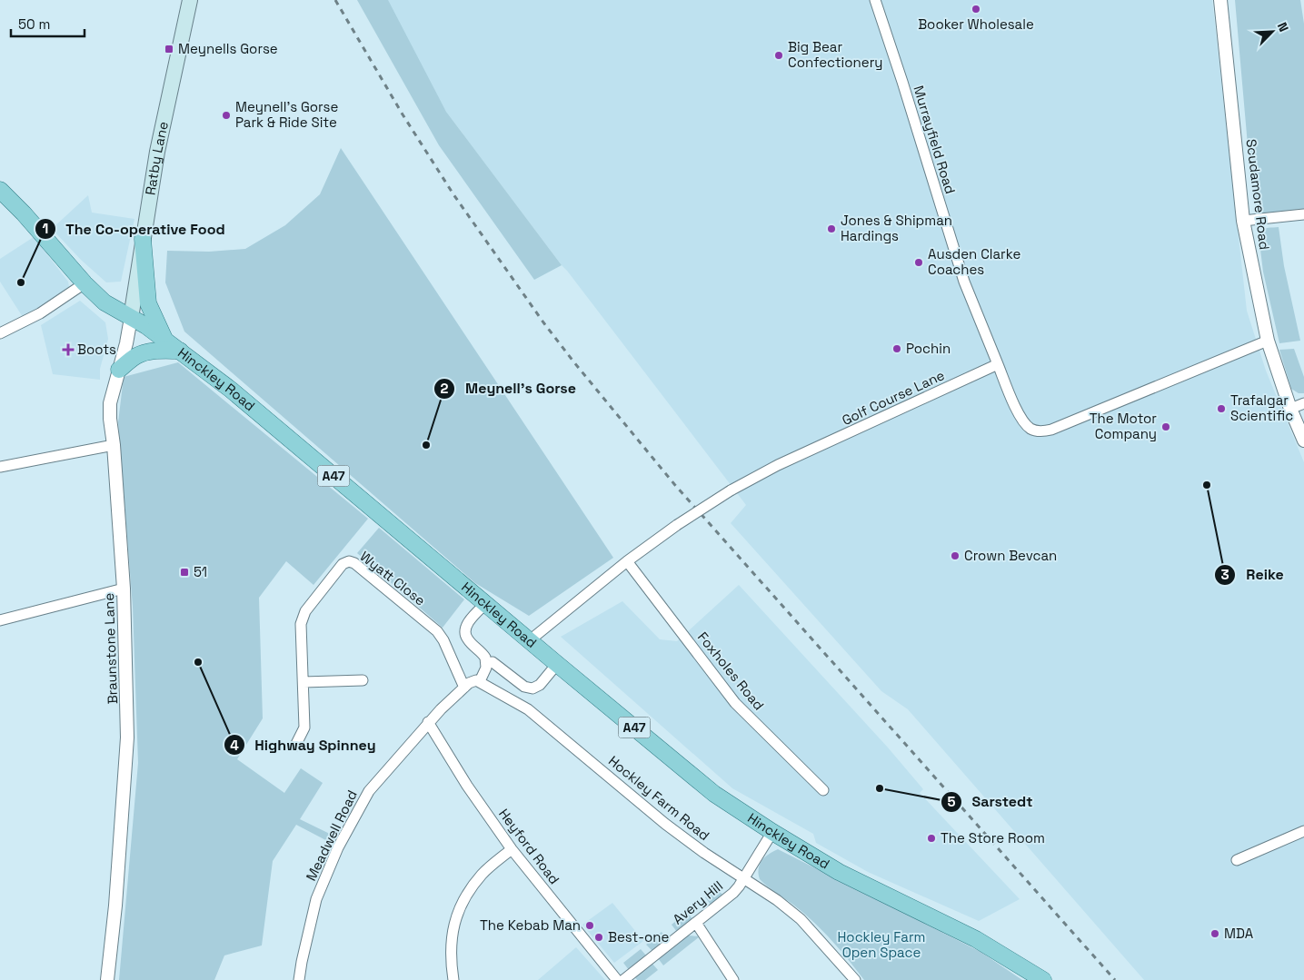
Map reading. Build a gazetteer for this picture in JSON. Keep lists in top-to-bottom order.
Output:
{
  "streets": {
    "main road": ["Ratby Lane", "Hinckley Road", "A47"],
    "street": [
      "Murrayfield Road",
      "Scudamore Road",
      "Golf Course Lane",
      "Wyatt Close",
      "Braunstone Lane",
      "Foxholes Road",
      "Hockley Farm Road",
      "Meadwell Road",
      "Heyford Road",
      "Avery Hill"
    ]
  },
  "crossings": [
    ["Murrayfield Road", "Golf Course Lane"],
    ["Ratby Lane", "Hinckley Road"],
    ["Ratby Lane", "Braunstone Lane"],
    ["Hinckley Road", "Golf Course Lane"],
    ["Hinckley Road", "Braunstone Lane"],
    ["Hinckley Road", "Avery Hill"],
    ["Golf Course Lane", "Foxholes Road"],
    ["Wyatt Close", "Meadwell Road"],
    ["Hockley Farm Road", "Meadwell Road"],
    ["Hockley Farm Road", "Avery Hill"],
    ["Meadwell Road", "Heyford Road"]
  ],
  "parks": ["Hockley Farm Open Space"],
  "places": {
    "other": [
      "Booker Wholesale",
      "Big Bear Confectionery",
      "Meynell's Gorse Park & Ride Site",
      "Jones & Shipman Hardings",
      "Ausden Clarke Coaches",
      "The Co-operative Food",
      "Pochin",
      "Trafalgar Scientific",
      "The Motor Company",
      "Meynell's Gorse",
      "Reike",
      "Crown Bevcan",
      "Highway Spinney",
      "Sarstedt",
      "The Store Room",
      "The Kebab Man",
      "MDA",
      "Best-one"
    ],
    "transit": ["Meynells Gorse", "51"],
    "health": ["Boots"]
  },
  "scale_bar": "50 m",
  "north": "top right"
}
